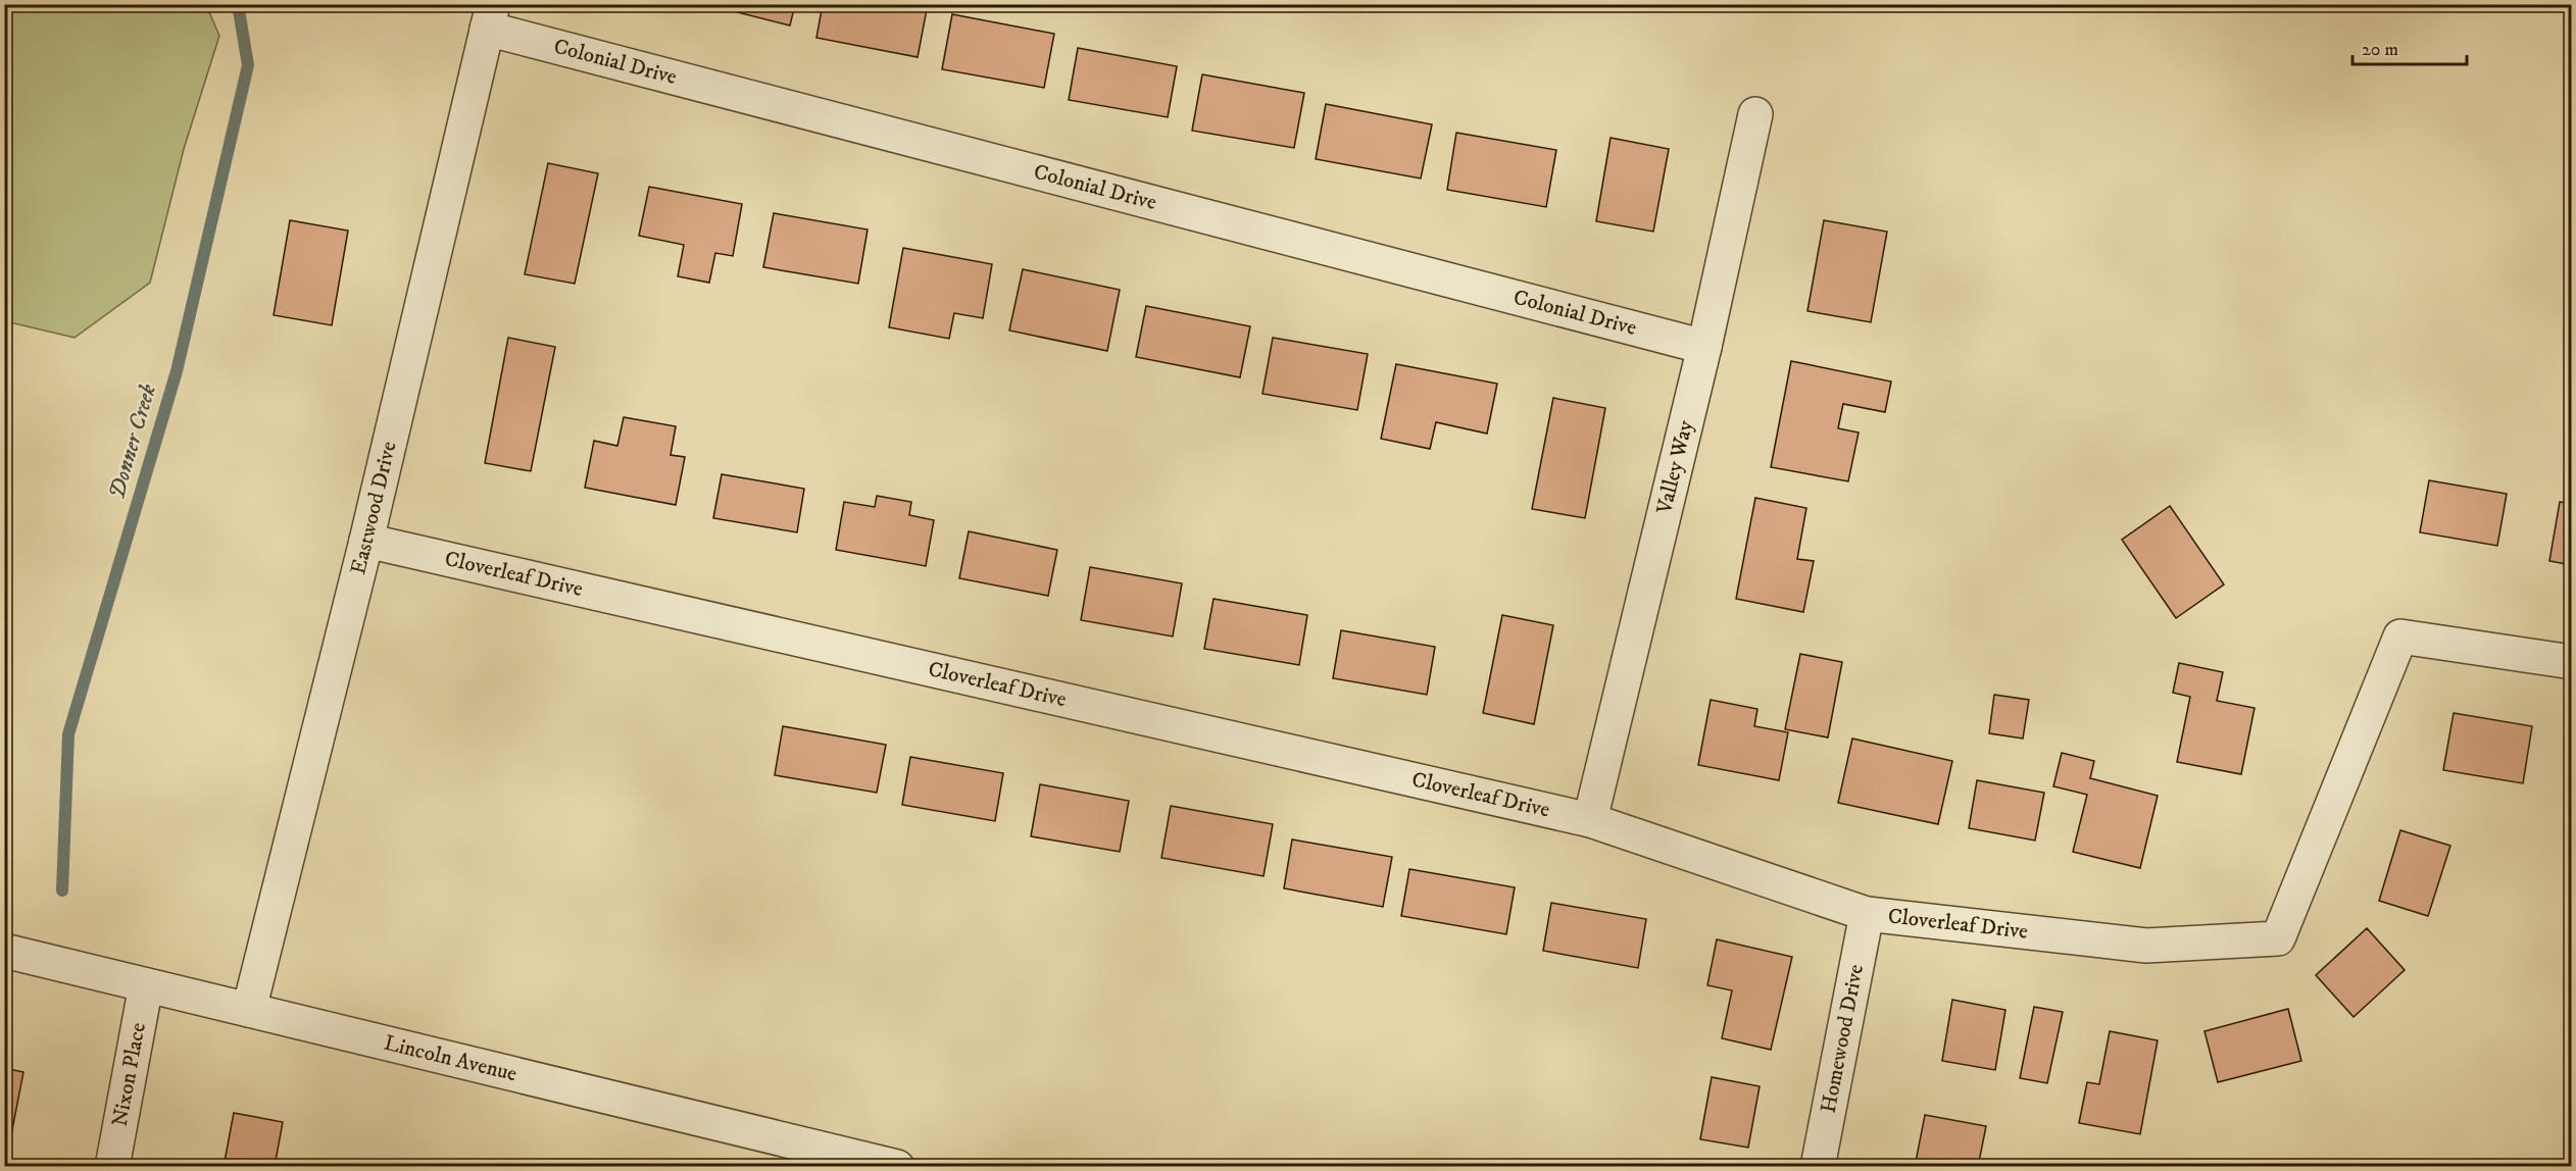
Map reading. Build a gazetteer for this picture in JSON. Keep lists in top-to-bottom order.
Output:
{
  "streets": {
    "street": [
      "Colonial Drive",
      "Valley Way",
      "Eastwood Drive",
      "Cloverleaf Drive",
      "Homewood Drive",
      "Lincoln Avenue",
      "Nixon Place"
    ]
  },
  "crossings": [
    ["Colonial Drive", "Valley Way"],
    ["Colonial Drive", "Eastwood Drive"],
    ["Valley Way", "Cloverleaf Drive"],
    ["Eastwood Drive", "Cloverleaf Drive"],
    ["Eastwood Drive", "Lincoln Avenue"],
    ["Cloverleaf Drive", "Homewood Drive"],
    ["Lincoln Avenue", "Nixon Place"]
  ],
  "water": ["Donner Creek"],
  "scale_bar": "20 m"
}
